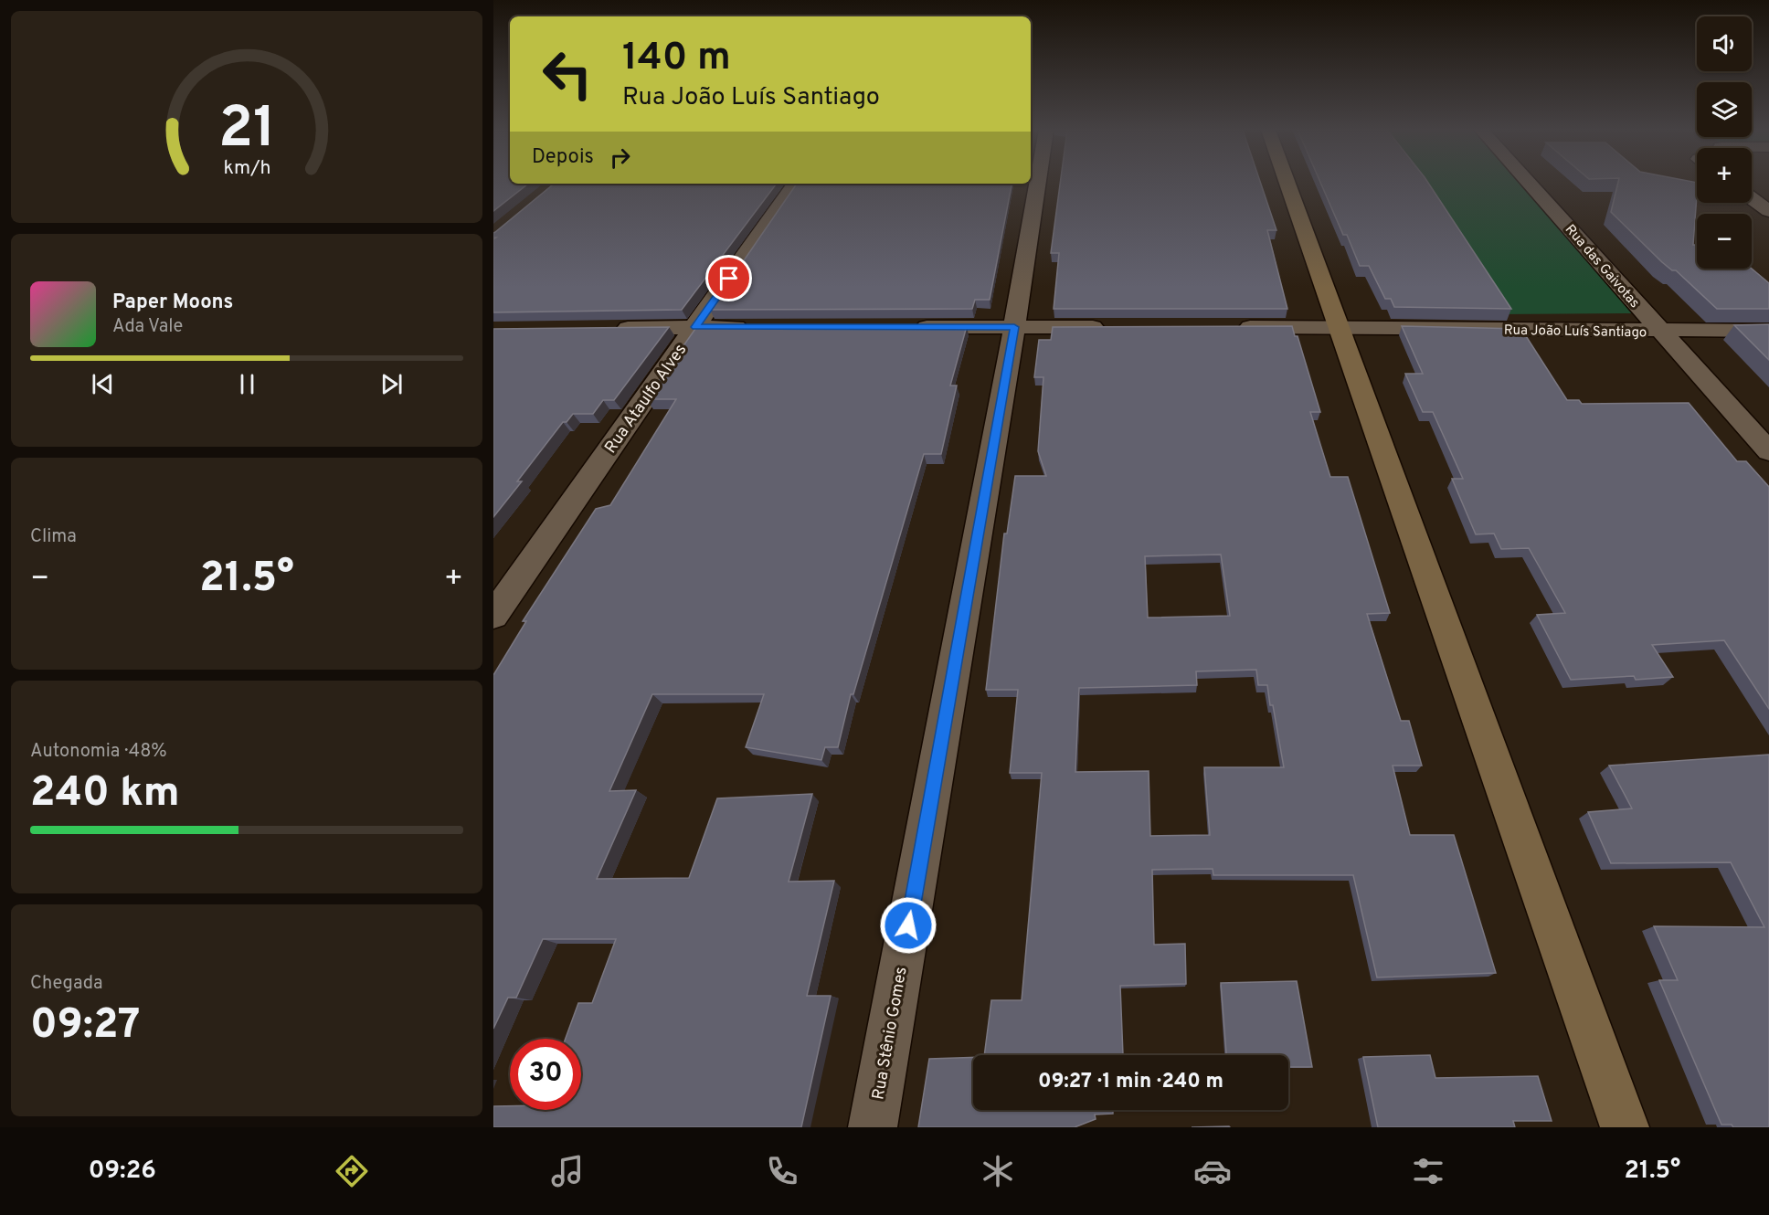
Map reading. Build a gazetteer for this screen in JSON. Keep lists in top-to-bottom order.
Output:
{
  "streets": {
    "street": [
      "Rua das Gaivotas",
      "Rua João Luís Santiago",
      "Rua Ataulfo Alves",
      "Rua Stênio Gomes"
    ]
  },
  "crossings": [
    ["Rua das Gaivotas", "Rua João Luís Santiago"]
  ],
  "page": {
    "map_buttons": ["+", "−"],
    "turn": ["140 m", "Rua João Luís Santiago"],
    "then": "Depois",
    "song": ["Paper Moons", "Ada Vale"],
    "tile": [
      "Clima",
      ["Autonomia · 48%", "240 km"],
      ["Chegada", "09:27"]
    ],
    "heat": ["−", "21.5°", "+"],
    "limit": "30",
    "trip": "09:27 · 1 min · 240 m",
    "tabs": ["09:26", "21.5°"],
    "gauge": ["21", "km/h"]
  }
}
